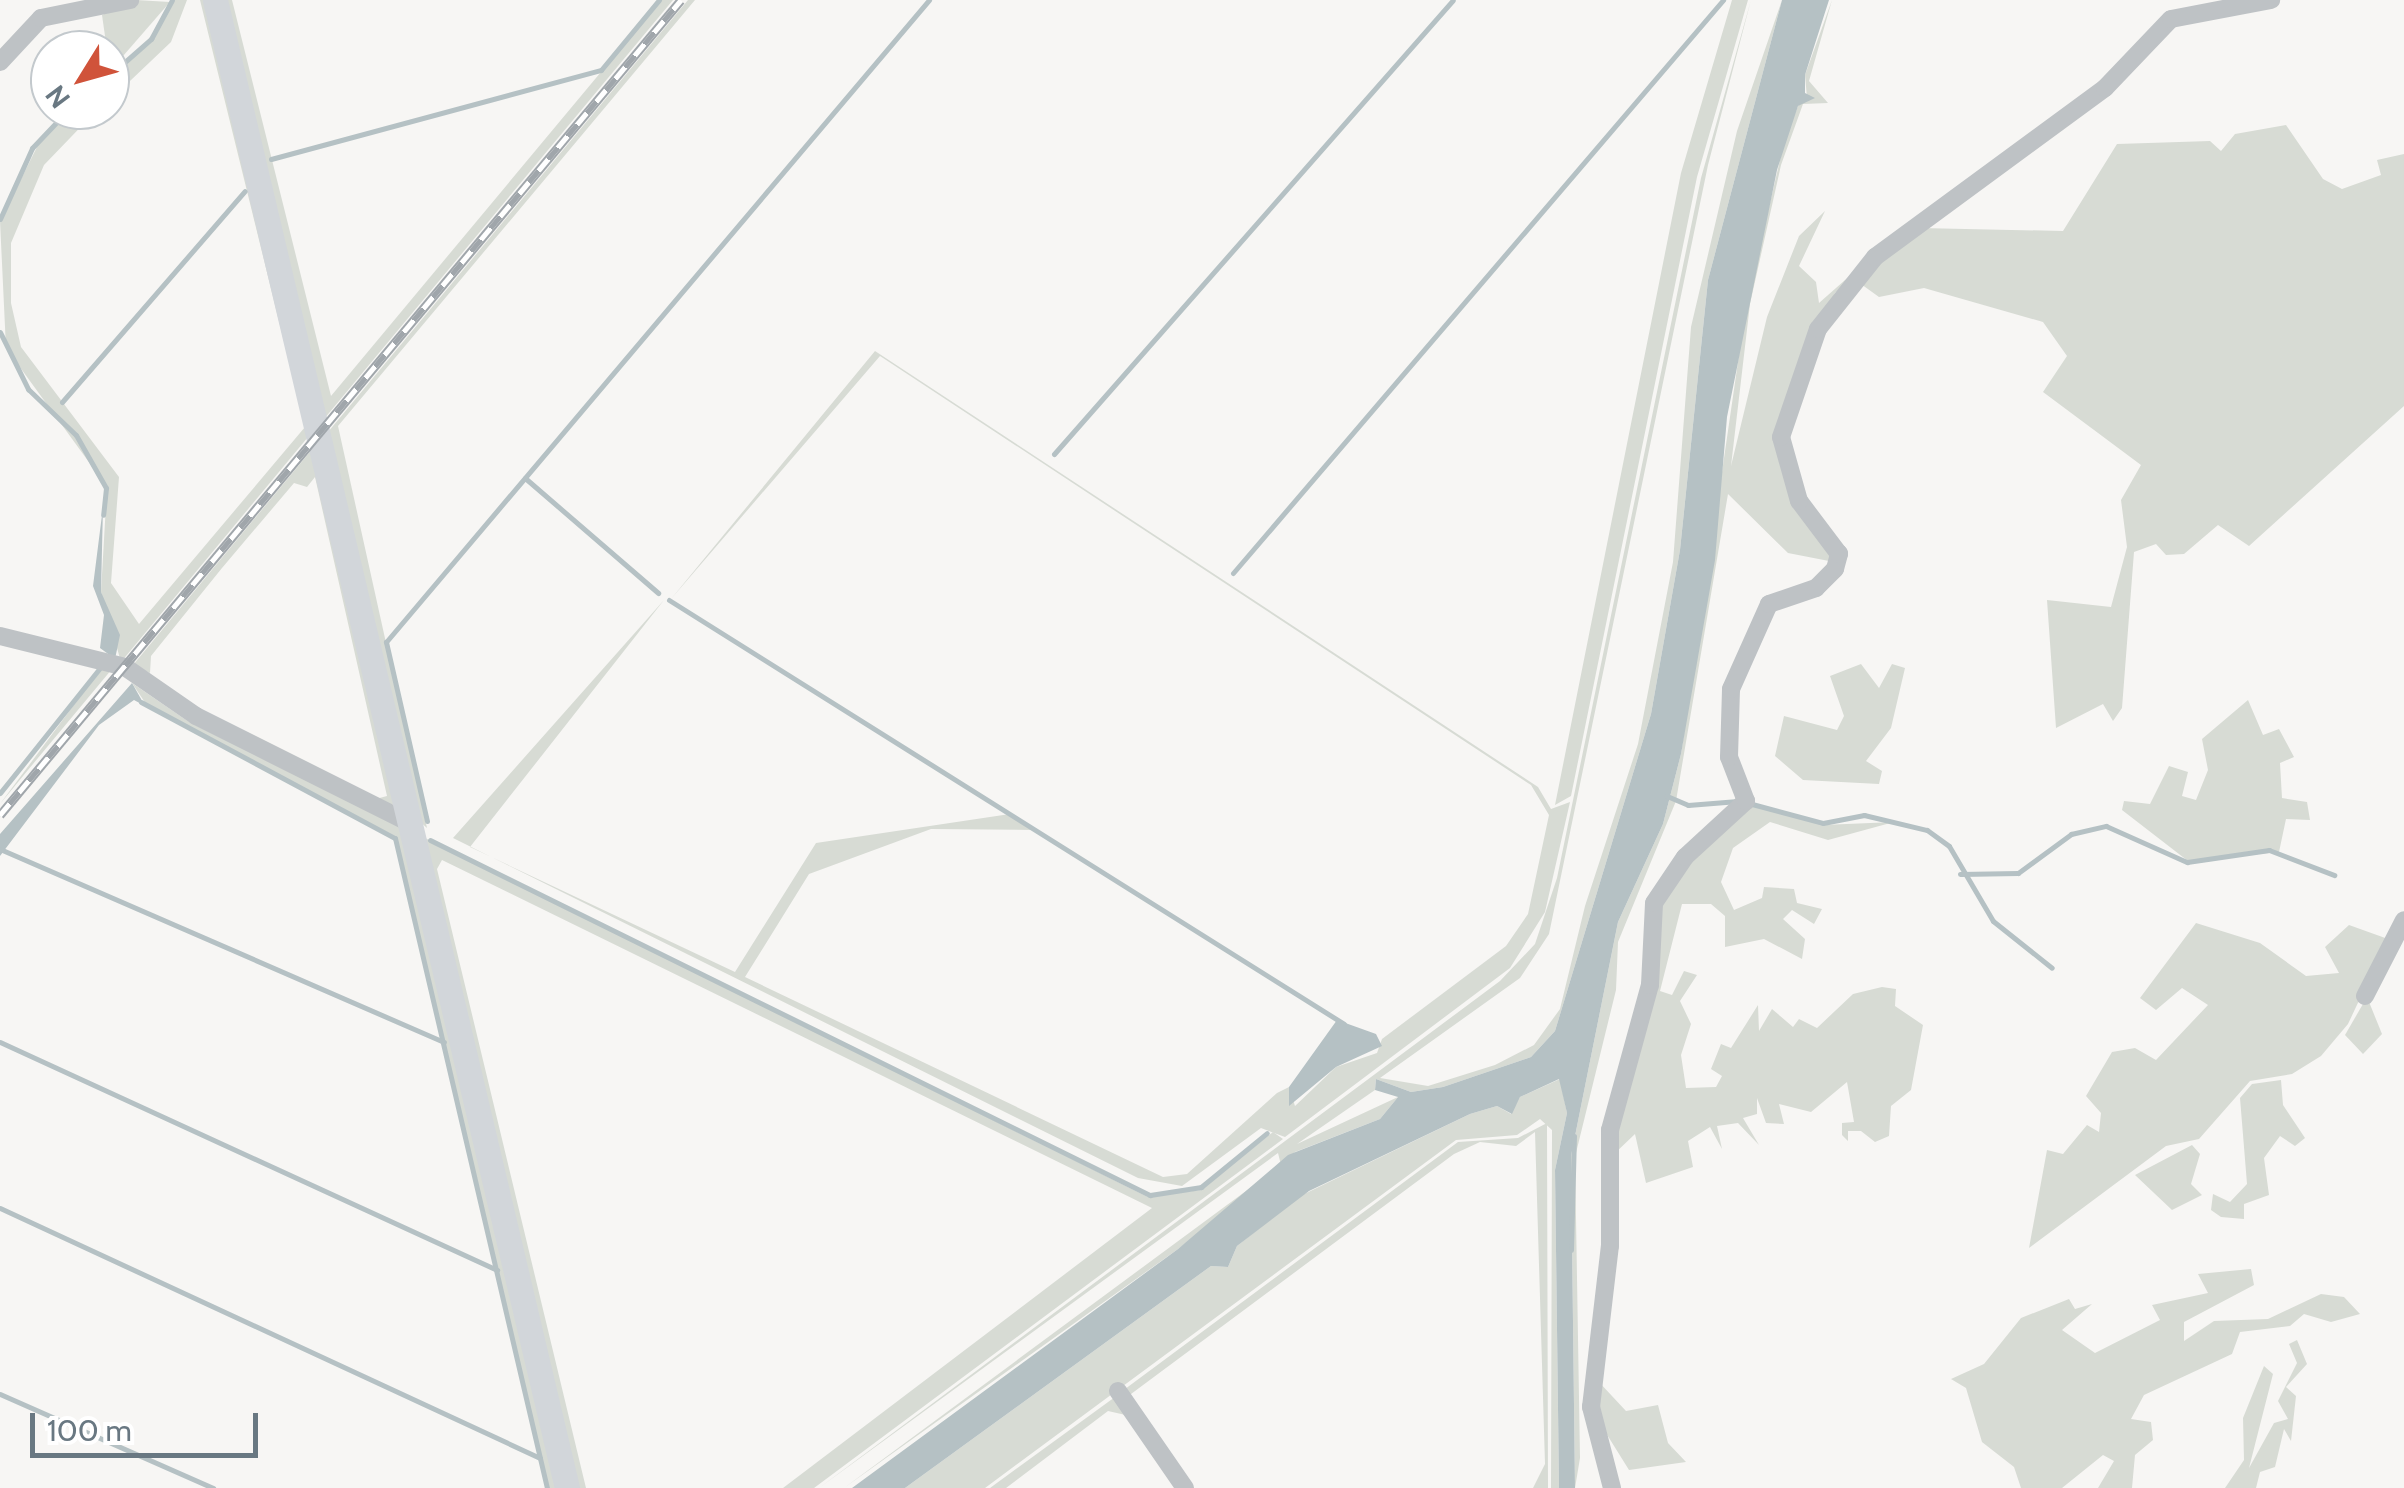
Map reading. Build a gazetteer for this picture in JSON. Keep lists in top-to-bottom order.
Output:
{
  "scale_bar": "100 m",
  "north": "bottom left"
}
